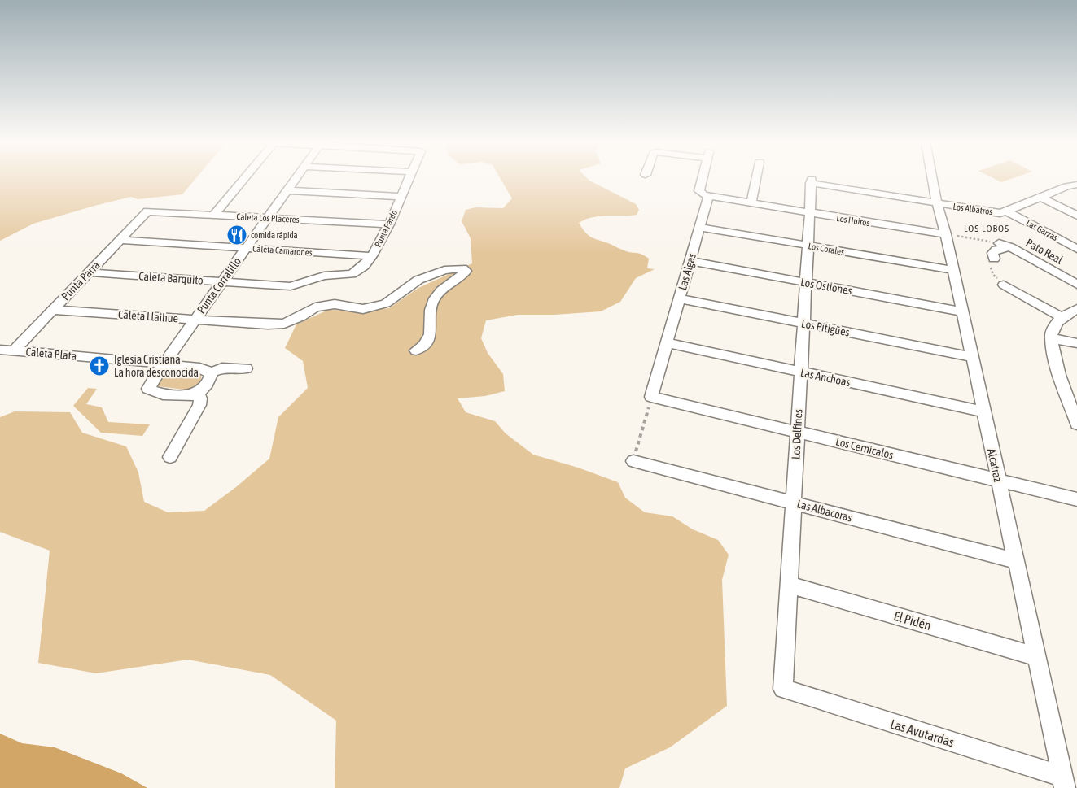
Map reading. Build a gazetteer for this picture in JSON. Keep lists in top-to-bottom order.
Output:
{
  "streets": {
    "street": [
      "Los Albatros",
      "Caleta Los Placeres",
      "Los Huiros",
      "Punta Pardo",
      "Las Garzas",
      "Los Corales",
      "Caleta Camarones",
      "Pato Real",
      "Las Algas",
      "Caleta Barquito",
      "Punta Parra",
      "Punta Corralillo",
      "Los Ostiones",
      "Caleta Llaihue",
      "Los Pitigües",
      "Caleta Plata",
      "Las Anchoas",
      "Los Delfines",
      "Los Cernícalos",
      "Alcatraz",
      "Las Albacoras",
      "El Pidén",
      "Las Avutardas"
    ]
  },
  "crossings": [
    ["Los Albatros", "Las Garzas"],
    ["Los Albatros", "Los Delfines"],
    ["Los Albatros", "Alcatraz"],
    ["Caleta Los Placeres", "Punta Pardo"],
    ["Caleta Los Placeres", "Punta Parra"],
    ["Caleta Los Placeres", "Punta Corralillo"],
    ["Los Huiros", "Las Algas"],
    ["Los Huiros", "Los Delfines"],
    ["Los Huiros", "Alcatraz"],
    ["Punta Pardo", "Caleta Camarones"],
    ["Punta Pardo", "Caleta Barquito"],
    ["Los Corales", "Las Algas"],
    ["Los Corales", "Los Delfines"],
    ["Los Corales", "Alcatraz"],
    ["Caleta Camarones", "Punta Parra"],
    ["Caleta Camarones", "Punta Corralillo"],
    ["Las Algas", "Los Ostiones"],
    ["Las Algas", "Los Pitigües"],
    ["Las Algas", "Las Anchoas"],
    ["Las Algas", "Los Cernícalos"],
    ["Caleta Barquito", "Punta Parra"],
    ["Caleta Barquito", "Punta Corralillo"],
    ["Punta Parra", "Caleta Llaihue"],
    ["Punta Parra", "Caleta Plata"],
    ["Punta Corralillo", "Caleta Llaihue"],
    ["Punta Corralillo", "Caleta Plata"],
    ["Los Ostiones", "Los Delfines"],
    ["Los Ostiones", "Alcatraz"],
    ["Los Pitigües", "Los Delfines"],
    ["Los Pitigües", "Alcatraz"],
    ["Las Anchoas", "Los Delfines"],
    ["Las Anchoas", "Alcatraz"],
    ["Los Delfines", "Los Cernícalos"],
    ["Los Delfines", "Las Albacoras"],
    ["Los Delfines", "El Pidén"],
    ["Los Delfines", "Las Avutardas"],
    ["Los Cernícalos", "Alcatraz"],
    ["Alcatraz", "Las Albacoras"],
    ["Alcatraz", "El Pidén"],
    ["Alcatraz", "Las Avutardas"]
  ],
  "districts": ["LOS LOBOS"],
  "places": {
    "restaurant": ["comida rápida"],
    "church": ["Iglesia Cristiana La hora desconocida"]
  }
}
